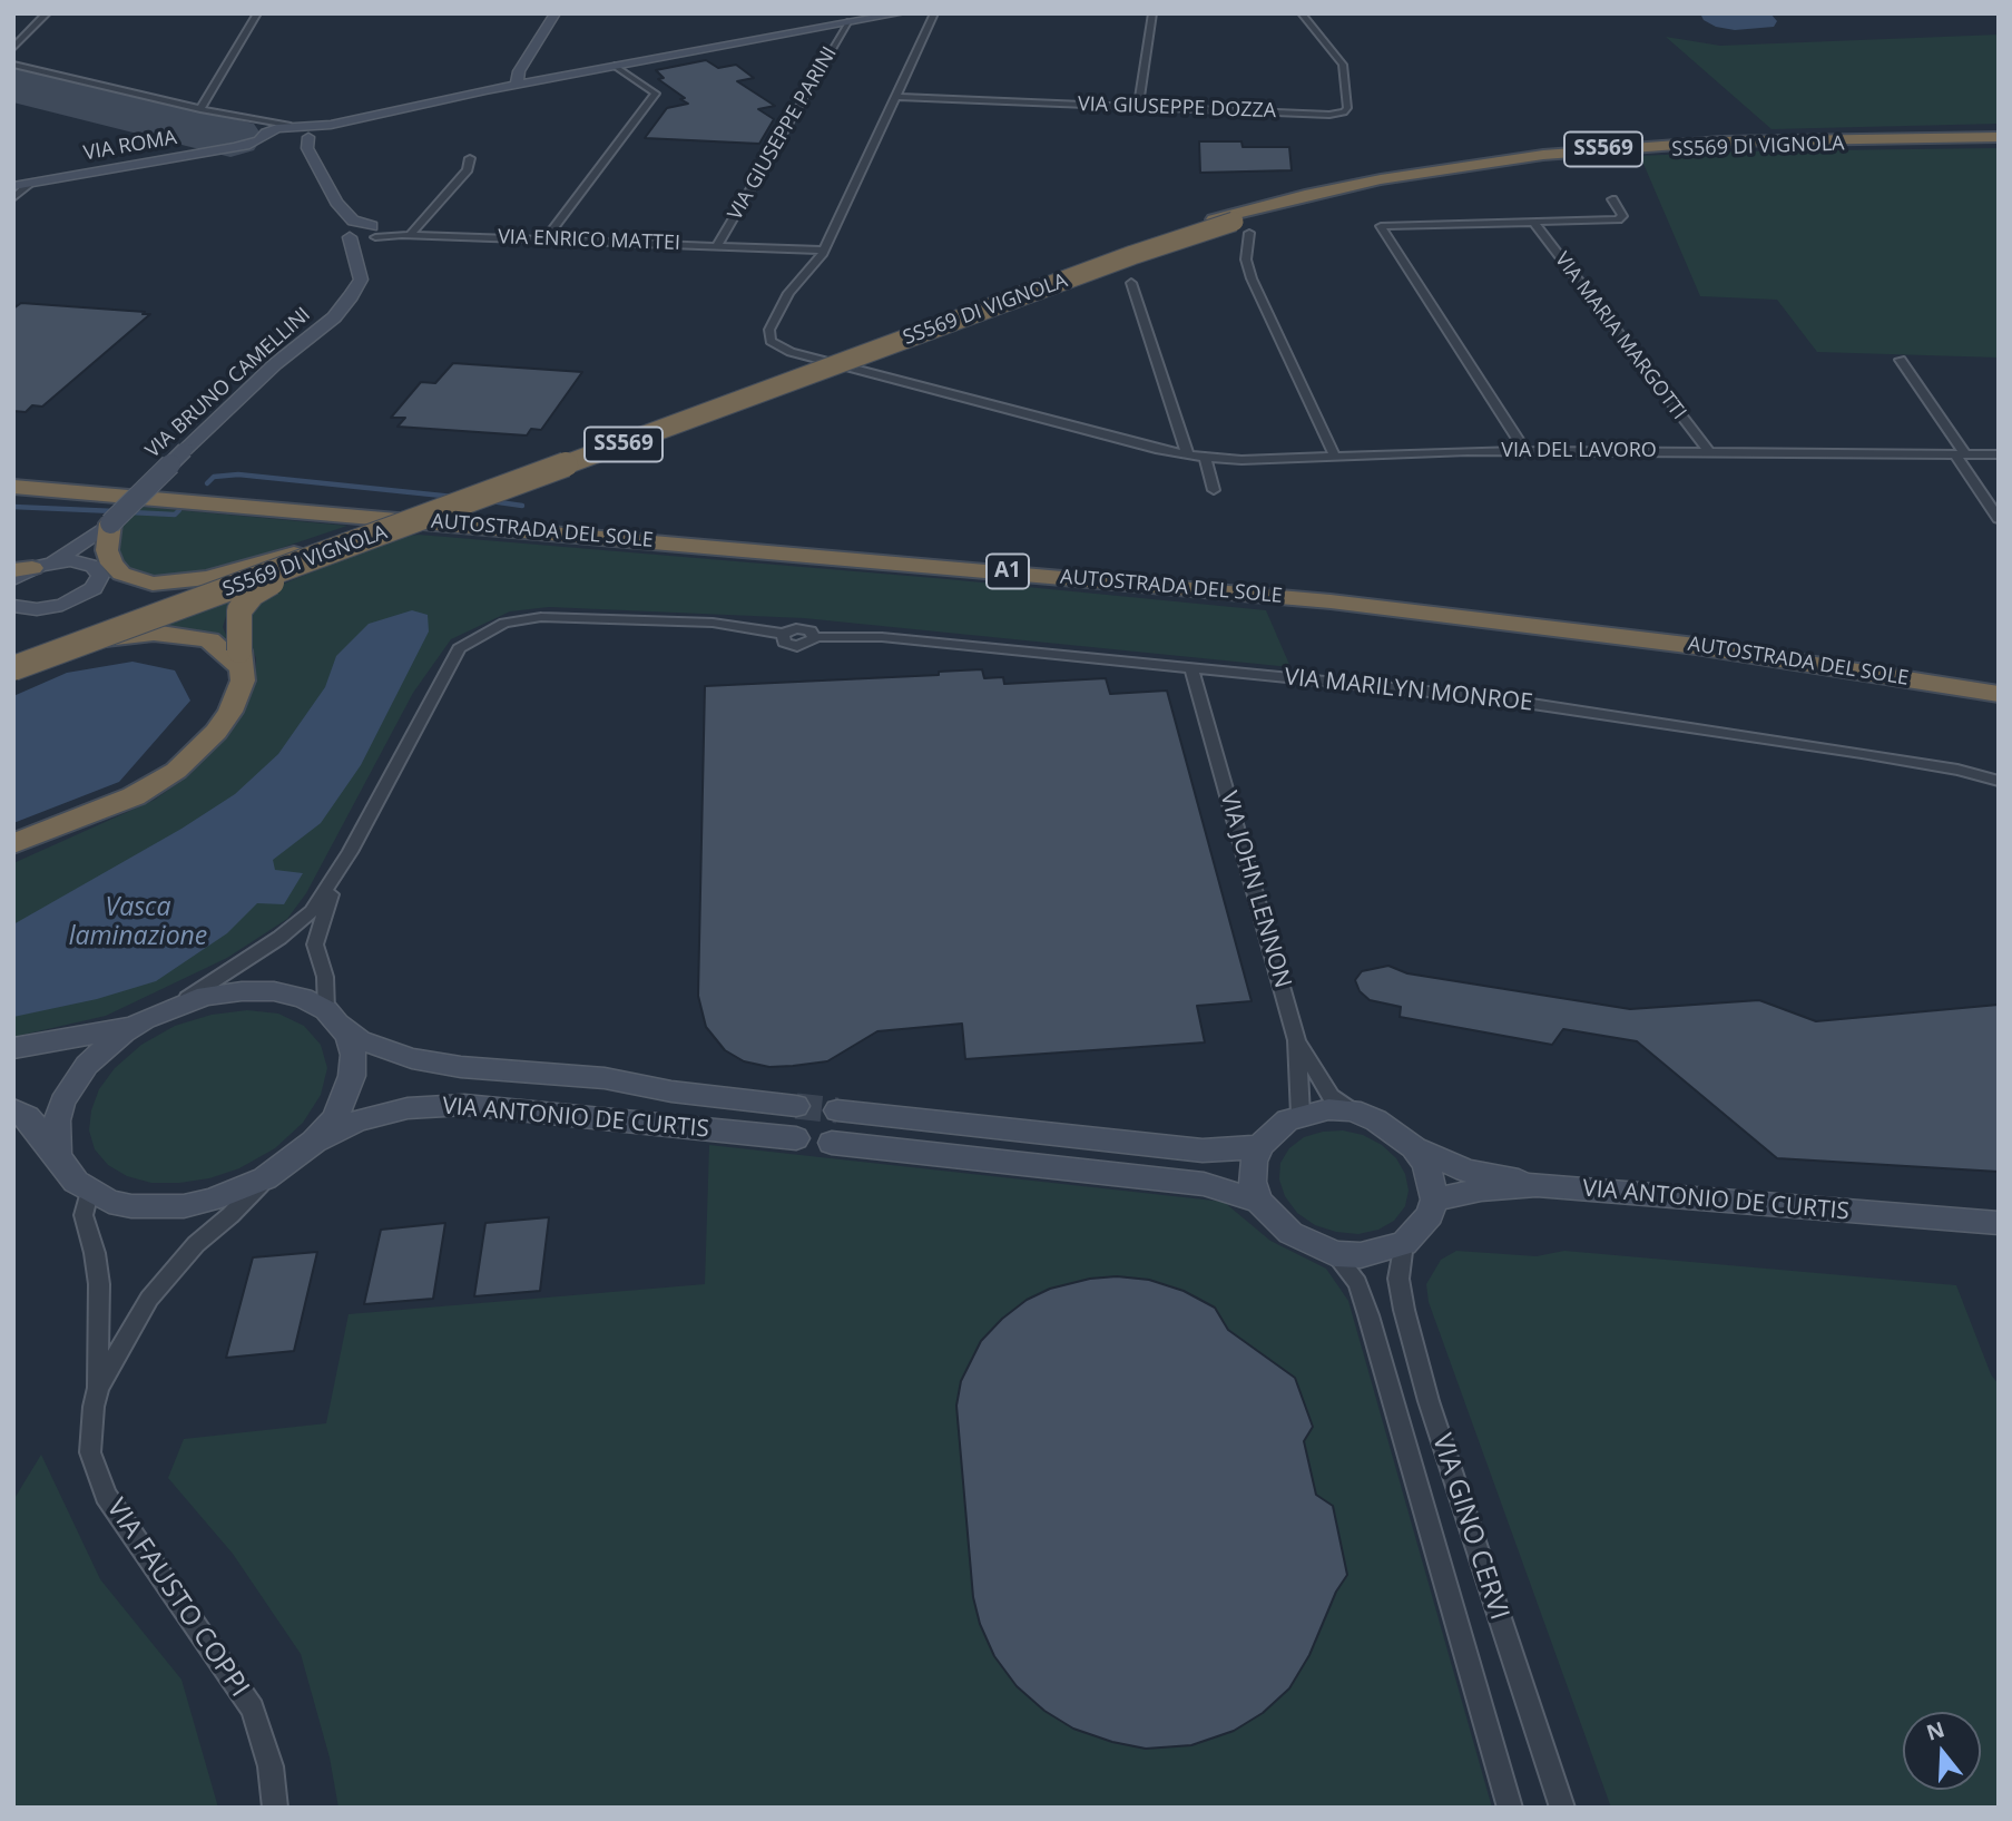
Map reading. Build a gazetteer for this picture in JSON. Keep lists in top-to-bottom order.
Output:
{
  "streets": {
    "highway": [
      "SS569 DI VIGNOLA",
      "SS569",
      "AUTOSTRADA DEL SOLE",
      "A1"
    ],
    "street": [
      "VIA GIUSEPPE DOZZA",
      "VIA GIUSEPPE PARINI",
      "VIA ROMA",
      "VIA ENRICO MATTEI",
      "VIA MARIA MARGOTTI",
      "VIA BRUNO CAMELLINI",
      "VIA DEL LAVORO",
      "VIA MARILYN MONROE",
      "VIA JOHN LENNON",
      "VIA ANTONIO DE CURTIS",
      "VIA GINO CERVI",
      "VIA FAUSTO COPPI"
    ]
  },
  "crossings": [
    ["VIA GIUSEPPE PARINI", "VIA ROMA"],
    ["VIA GIUSEPPE PARINI", "VIA ENRICO MATTEI"],
    ["VIA MARIA MARGOTTI", "VIA DEL LAVORO"],
    ["VIA MARILYN MONROE", "VIA JOHN LENNON"],
    ["VIA JOHN LENNON", "VIA ANTONIO DE CURTIS"],
    ["VIA JOHN LENNON", "VIA GINO CERVI"],
    ["VIA ANTONIO DE CURTIS", "VIA GINO CERVI"],
    ["VIA ANTONIO DE CURTIS", "VIA FAUSTO COPPI"]
  ],
  "water": ["Vasca laminazione"],
  "north": "top"
}
